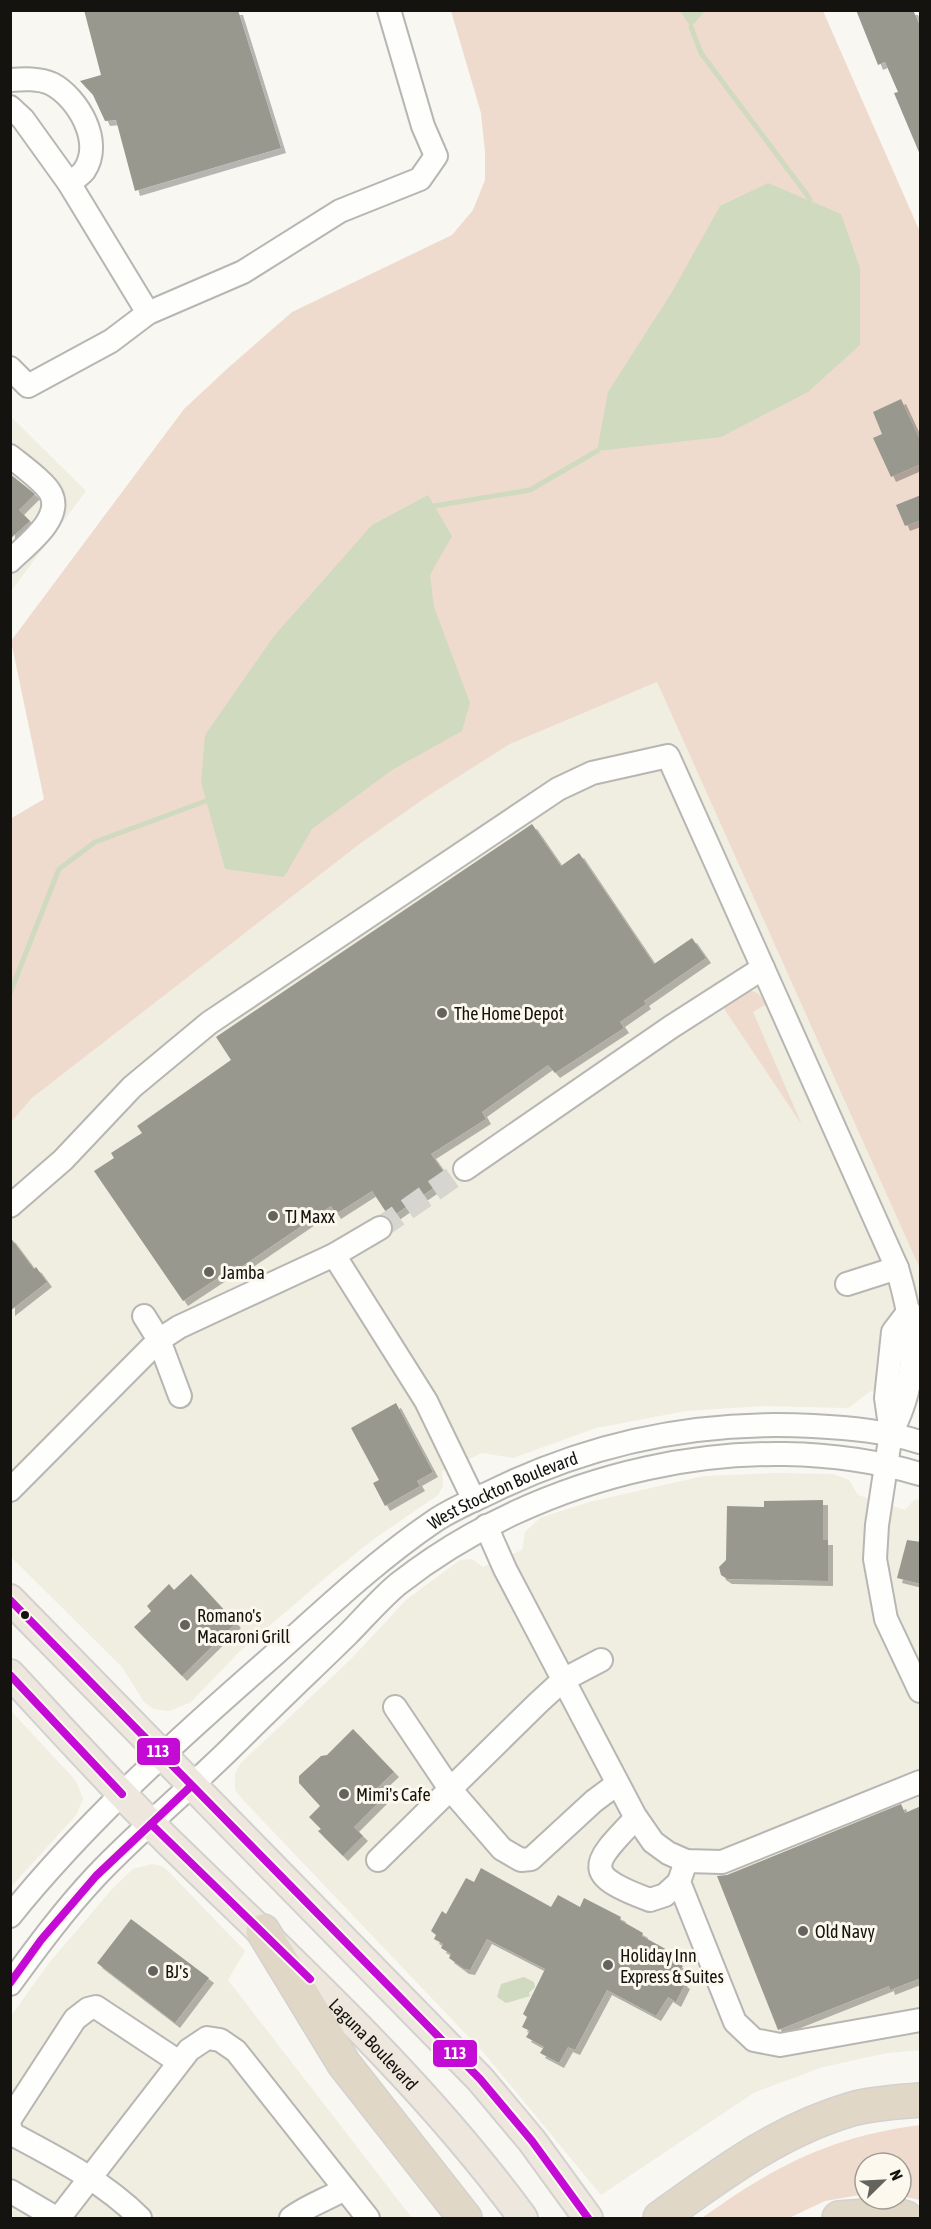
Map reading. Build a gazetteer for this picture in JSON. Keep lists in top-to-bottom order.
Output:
{
  "streets": {
    "main road": ["Laguna Boulevard"],
    "street": ["West Stockton Boulevard"]
  },
  "crossings": [
    ["West Stockton Boulevard", "Laguna Boulevard"]
  ],
  "places": [
    "The Home Depot",
    "TJ Maxx",
    "Jamba",
    "Romano's Macaroni Grill",
    "Mimi's Cafe",
    "Old Navy",
    "Holiday Inn Express & Suites",
    "BJ's"
  ],
  "lines": ["transit line 113"],
  "north": "top right"
}
